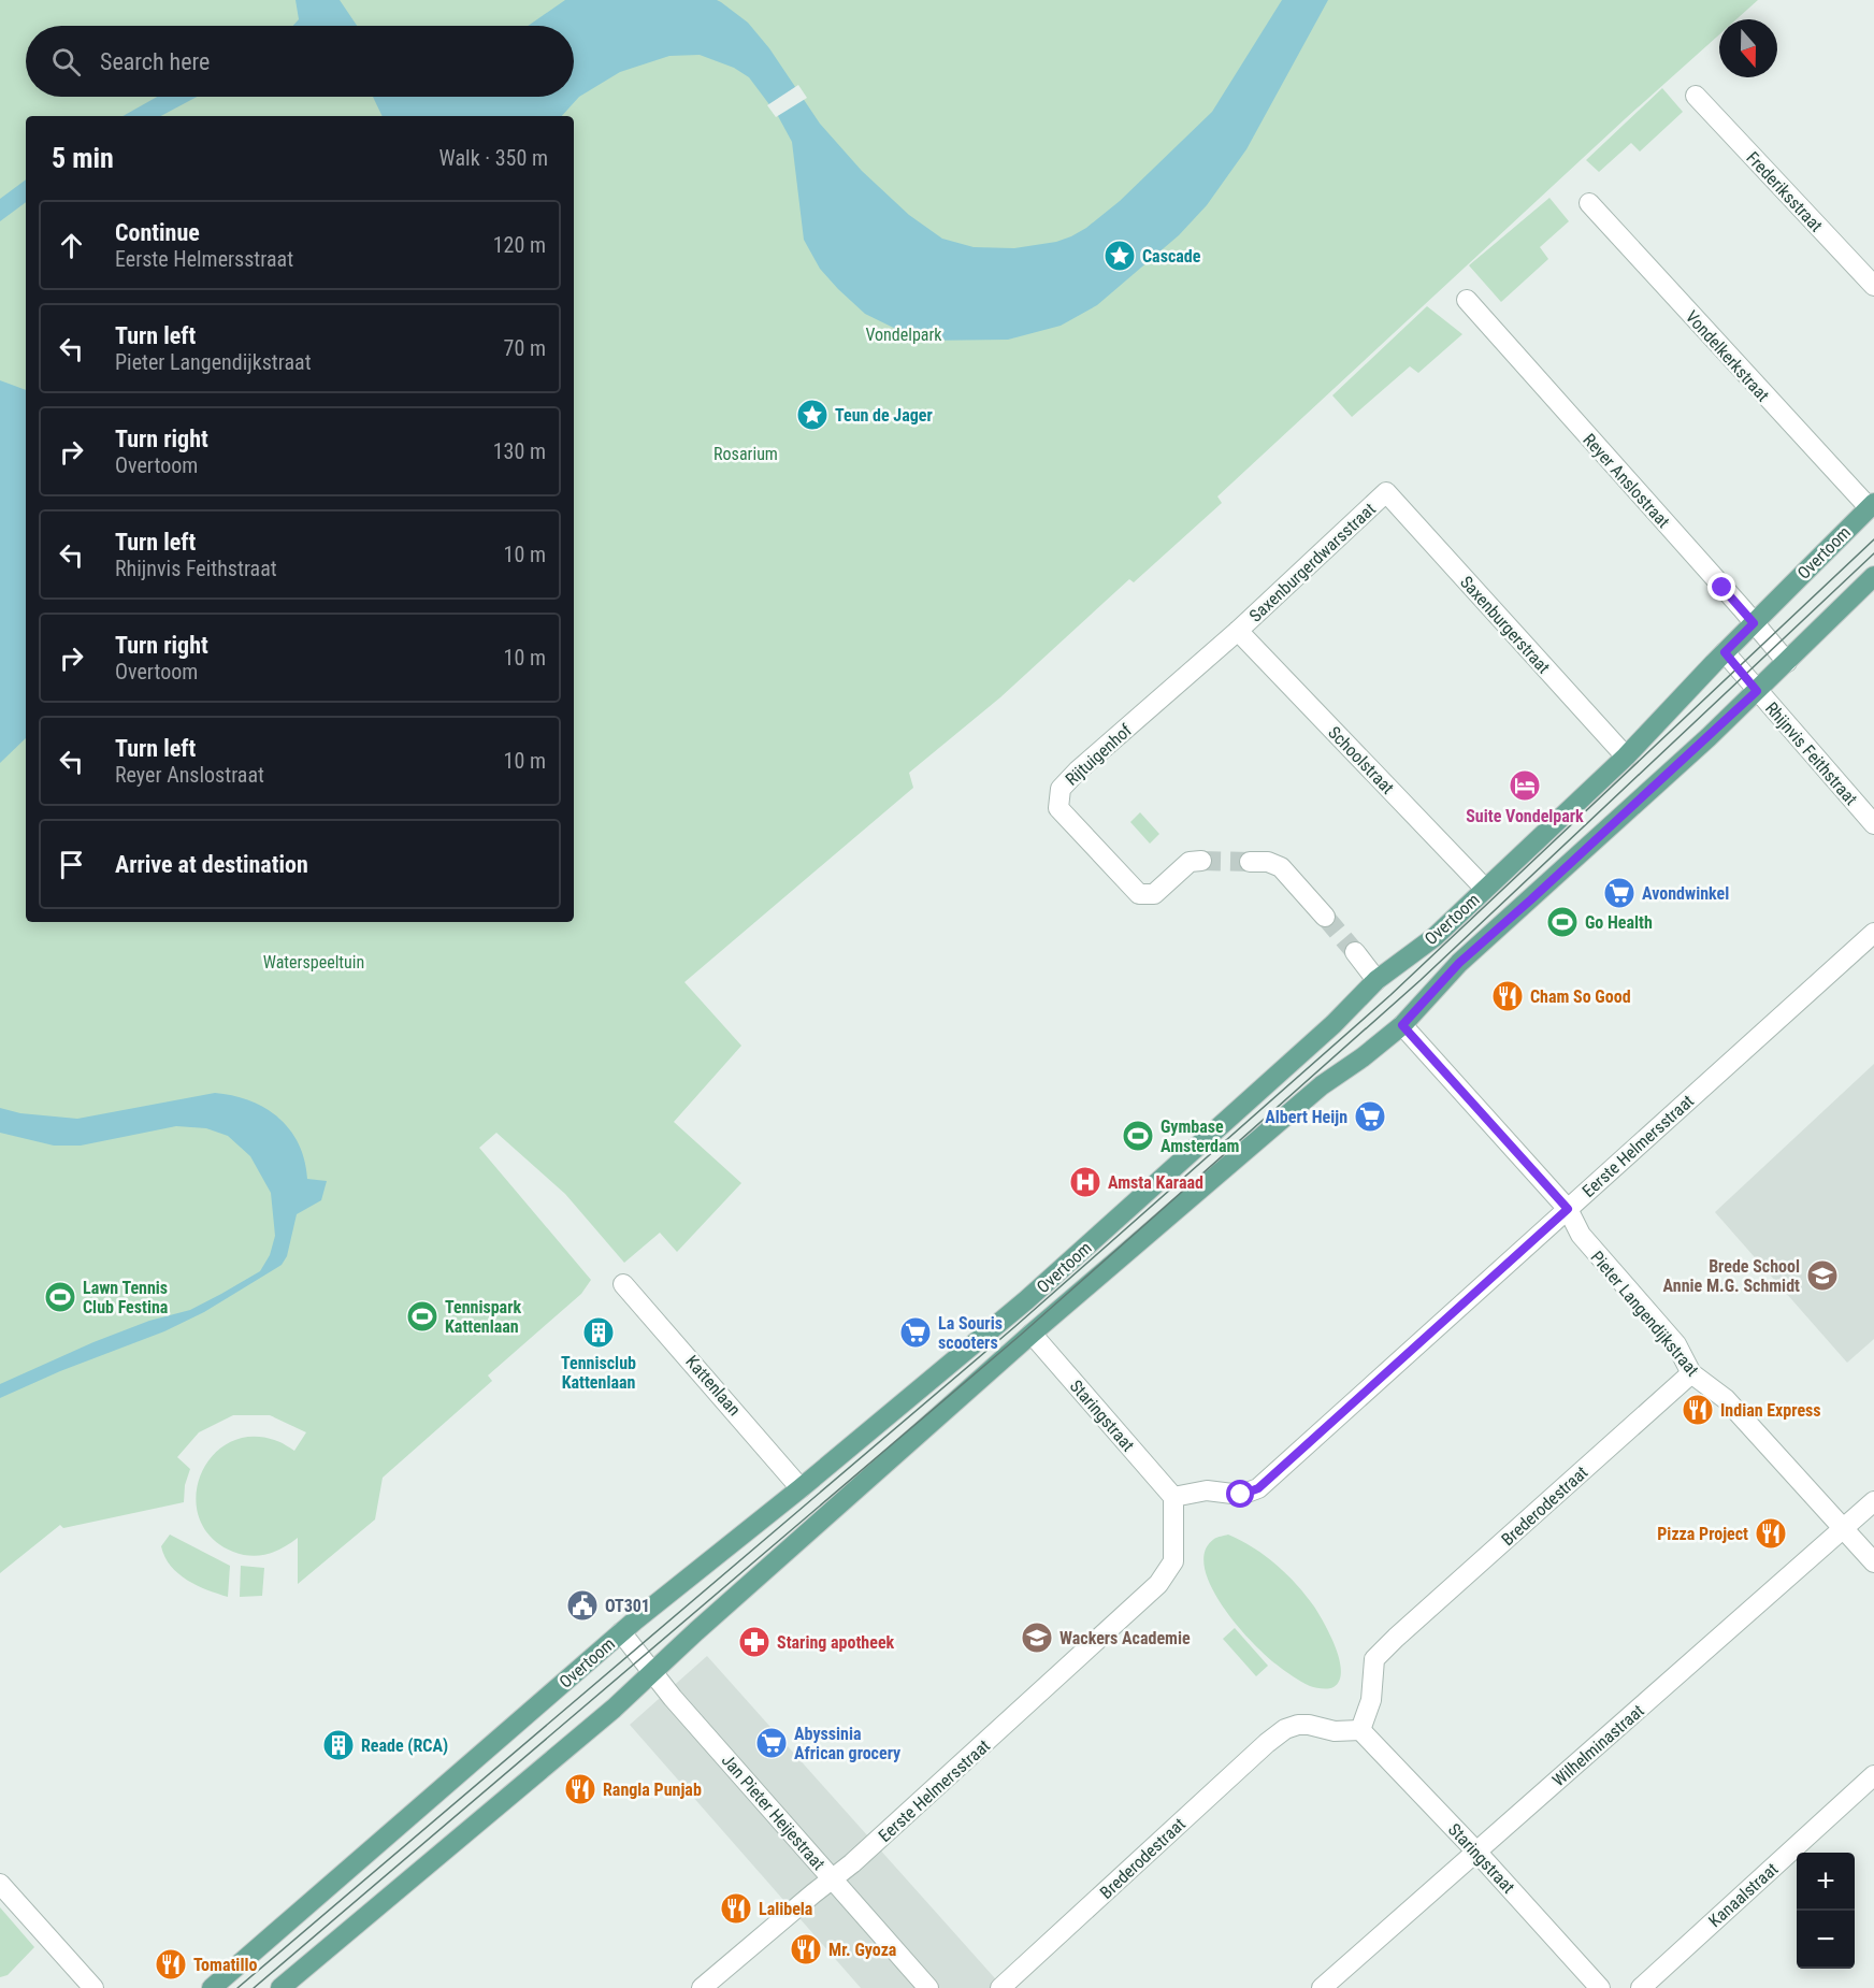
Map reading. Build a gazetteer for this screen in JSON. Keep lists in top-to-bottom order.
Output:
{
  "streets": {
    "main road": ["Overtoom"],
    "street": [
      "Frederiksstraat",
      "Vondelkerkstraat",
      "Reyer Anslostraat",
      "Saxenburgerdwarsstraat",
      "Saxenburgerstraat",
      "Rhijnvis Feithstraat",
      "Rijtuigenhof",
      "Schoolstraat",
      "Eerste Helmersstraat",
      "Pieter Langendijkstraat",
      "Kattenlaan",
      "Staringstraat",
      "Brederodestraat",
      "Wilhelminastraat",
      "Jan Pieter Heijestraat",
      "Kanaalstraat"
    ]
  },
  "crossings": [
    ["Vondelkerkstraat", "Overtoom"],
    ["Reyer Anslostraat", "Overtoom"],
    ["Overtoom", "Saxenburgerstraat"],
    ["Overtoom", "Rhijnvis Feithstraat"],
    ["Overtoom", "Schoolstraat"],
    ["Overtoom", "Pieter Langendijkstraat"],
    ["Overtoom", "Kattenlaan"],
    ["Overtoom", "Staringstraat"],
    ["Overtoom", "Jan Pieter Heijestraat"],
    ["Saxenburgerdwarsstraat", "Saxenburgerstraat"],
    ["Saxenburgerdwarsstraat", "Rijtuigenhof"],
    ["Saxenburgerdwarsstraat", "Schoolstraat"],
    ["Rijtuigenhof", "Schoolstraat"],
    ["Eerste Helmersstraat", "Pieter Langendijkstraat"],
    ["Eerste Helmersstraat", "Staringstraat"],
    ["Eerste Helmersstraat", "Jan Pieter Heijestraat"],
    ["Pieter Langendijkstraat", "Brederodestraat"],
    ["Pieter Langendijkstraat", "Wilhelminastraat"],
    ["Staringstraat", "Brederodestraat"],
    ["Staringstraat", "Wilhelminastraat"]
  ],
  "parks": ["Vondelpark", "Rosarium", "Waterspeeltuin"],
  "places": {
    "place": ["Cascade", "Teun de Jager"],
    "hotel": ["Suite Vondelpark"],
    "supermarket": [
      "Avondwinkel",
      "Albert Heijn",
      "La Souris scooters",
      "Abyssinia African grocery"
    ],
    "sports": [
      "Go Health",
      "Gymbase Amsterdam",
      "Lawn Tennis Club Festina",
      "Tennispark Kattenlaan"
    ],
    "restaurant": [
      "Cham So Good",
      "Indian Express",
      "Pizza Project",
      "Rangla Punjab",
      "Lalibela",
      "Mr. Gyoza",
      "Tomatillo"
    ],
    "hospital": ["Amsta Karaad"],
    "school or university": ["Brede School Annie M.G. Schmidt", "Wackers Academie"],
    "building": ["Tennisclub Kattenlaan", "Reade (RCA)"],
    "public building": ["OT301"],
    "pharmacy": ["Staring apotheek"]
  },
  "north": "bottom",
  "page": {
    "search": "Search here",
    "heading": ["5 min", "Walk · 350 m"],
    "list": [
      ["Continue", "Eerste Helmersstraat", "120 m"],
      ["Turn left", "Pieter Langendijkstraat", "70 m"],
      ["Turn right", "Overtoom", "130 m"],
      ["Turn left", "Rhijnvis Feithstraat", "10 m"],
      ["Turn right", "Overtoom", "10 m"],
      ["Turn left", "Reyer Anslostraat", "10 m"],
      "Arrive at destination"
    ],
    "map_buttons": ["+", "−"]
  }
}
